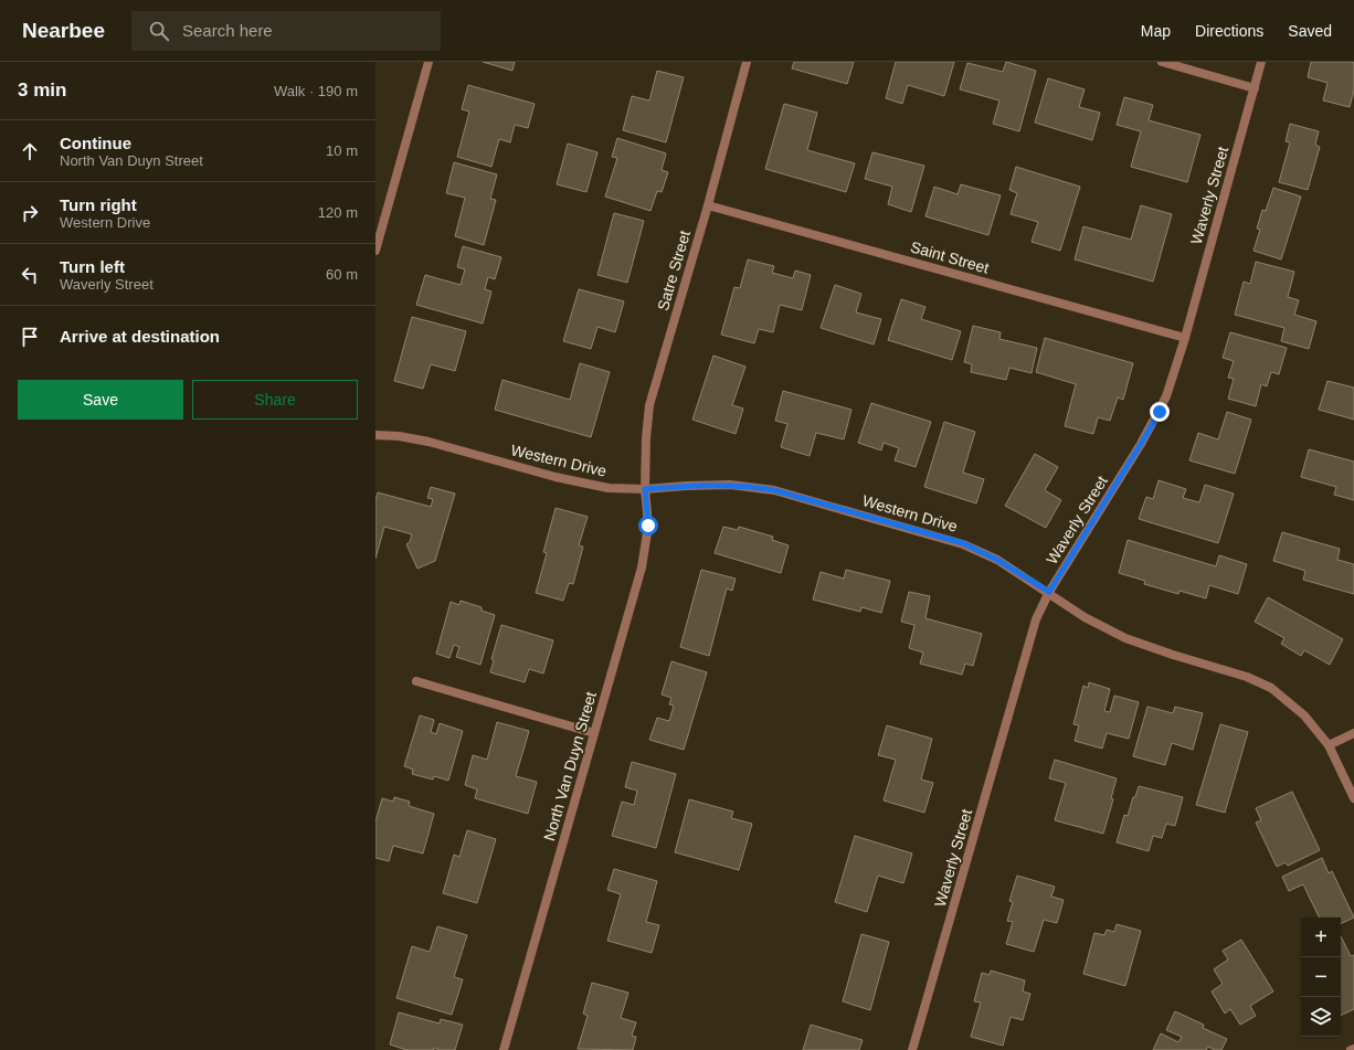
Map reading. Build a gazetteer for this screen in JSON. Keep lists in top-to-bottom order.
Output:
{
  "streets": {
    "street": [
      "Waverly Street",
      "Saint Street",
      "Satre Street",
      "Western Drive",
      "North Van Duyn Street"
    ]
  },
  "crossings": [
    ["Waverly Street", "Saint Street"],
    ["Waverly Street", "Western Drive"],
    ["Saint Street", "Satre Street"],
    ["Satre Street", "Western Drive"],
    ["Satre Street", "North Van Duyn Street"],
    ["Western Drive", "North Van Duyn Street"]
  ],
  "page": {
    "header": "Nearbee",
    "search": "Search here",
    "nav": ["Map", "Directions", "Saved"],
    "heading": ["3 min", "Walk · 190 m"],
    "list": [
      ["Continue", "North Van Duyn Street", "10 m"],
      ["Turn right", "Western Drive", "120 m"],
      ["Turn left", "Waverly Street", "60 m"],
      "Arrive at destination"
    ],
    "buttons": ["Save", "Share"],
    "map_buttons": ["+", "−"]
  }
}
